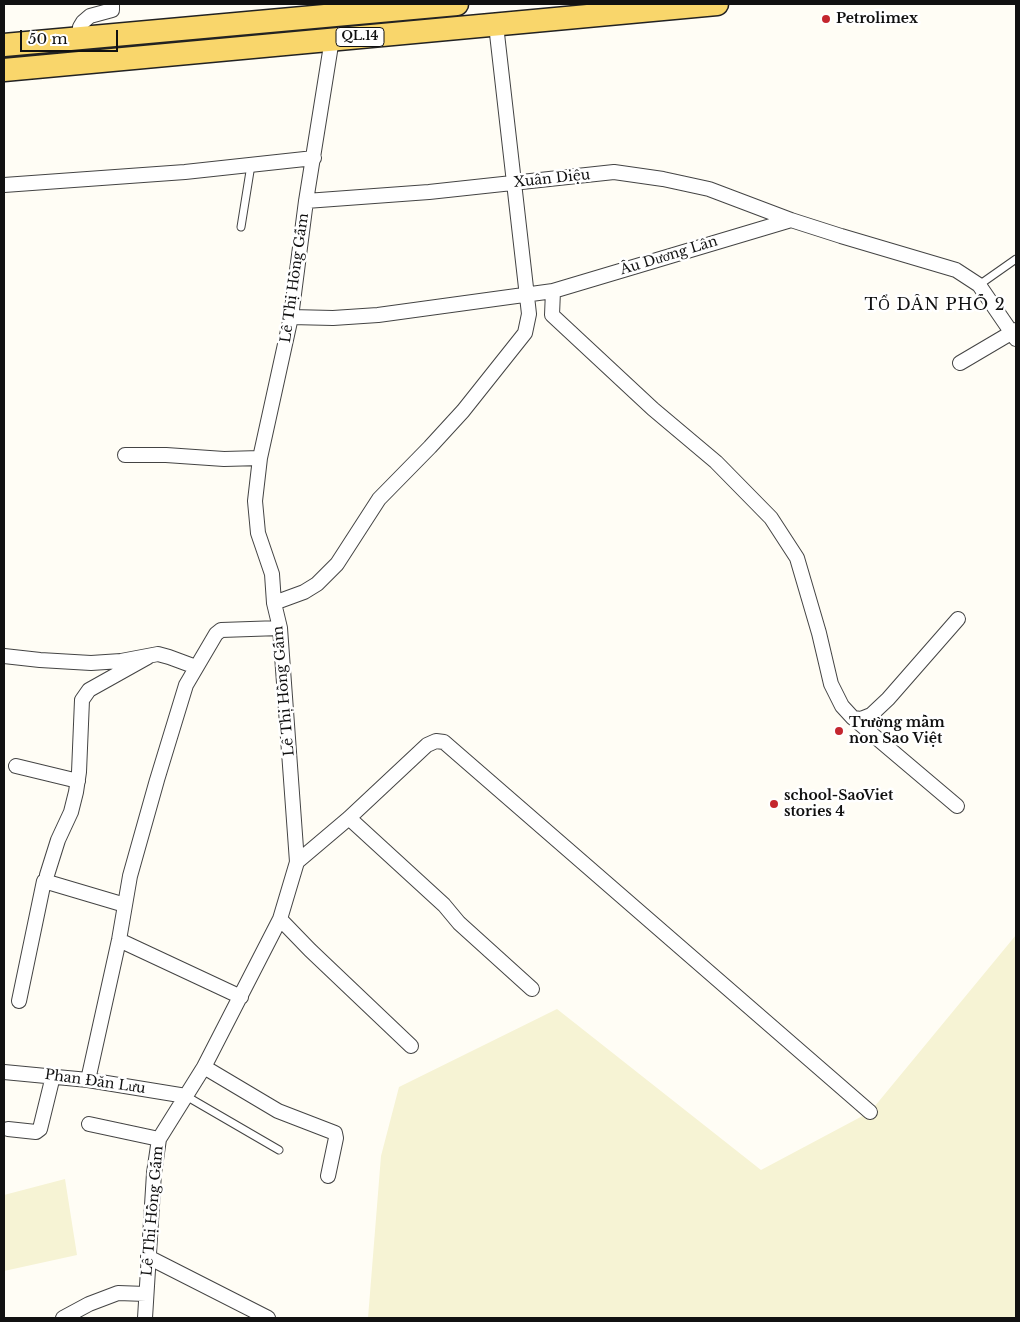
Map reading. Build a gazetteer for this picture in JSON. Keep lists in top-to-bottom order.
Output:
{
  "streets": {
    "main road": ["QL.14"],
    "street": [
      "Xuân Diệu",
      "Âu Dương Lân",
      "Lê Thị Hồng Gấm",
      "Phan Đăn Lưu"
    ]
  },
  "crossings": [
    ["QL.14", "Lê Thị Hồng Gấm"],
    ["Xuân Diệu", "Âu Dương Lân"],
    ["Xuân Diệu", "Lê Thị Hồng Gấm"],
    ["Âu Dương Lân", "Lê Thị Hồng Gấm"],
    ["Lê Thị Hồng Gấm", "Phan Đăn Lưu"]
  ],
  "districts": ["TỔ DÂN PHỐ 2"],
  "places": ["Petrolimex", "Trường mầm non Sao Việt", "school-SaoViet stories 4"],
  "scale_bar": "50 m"
}
